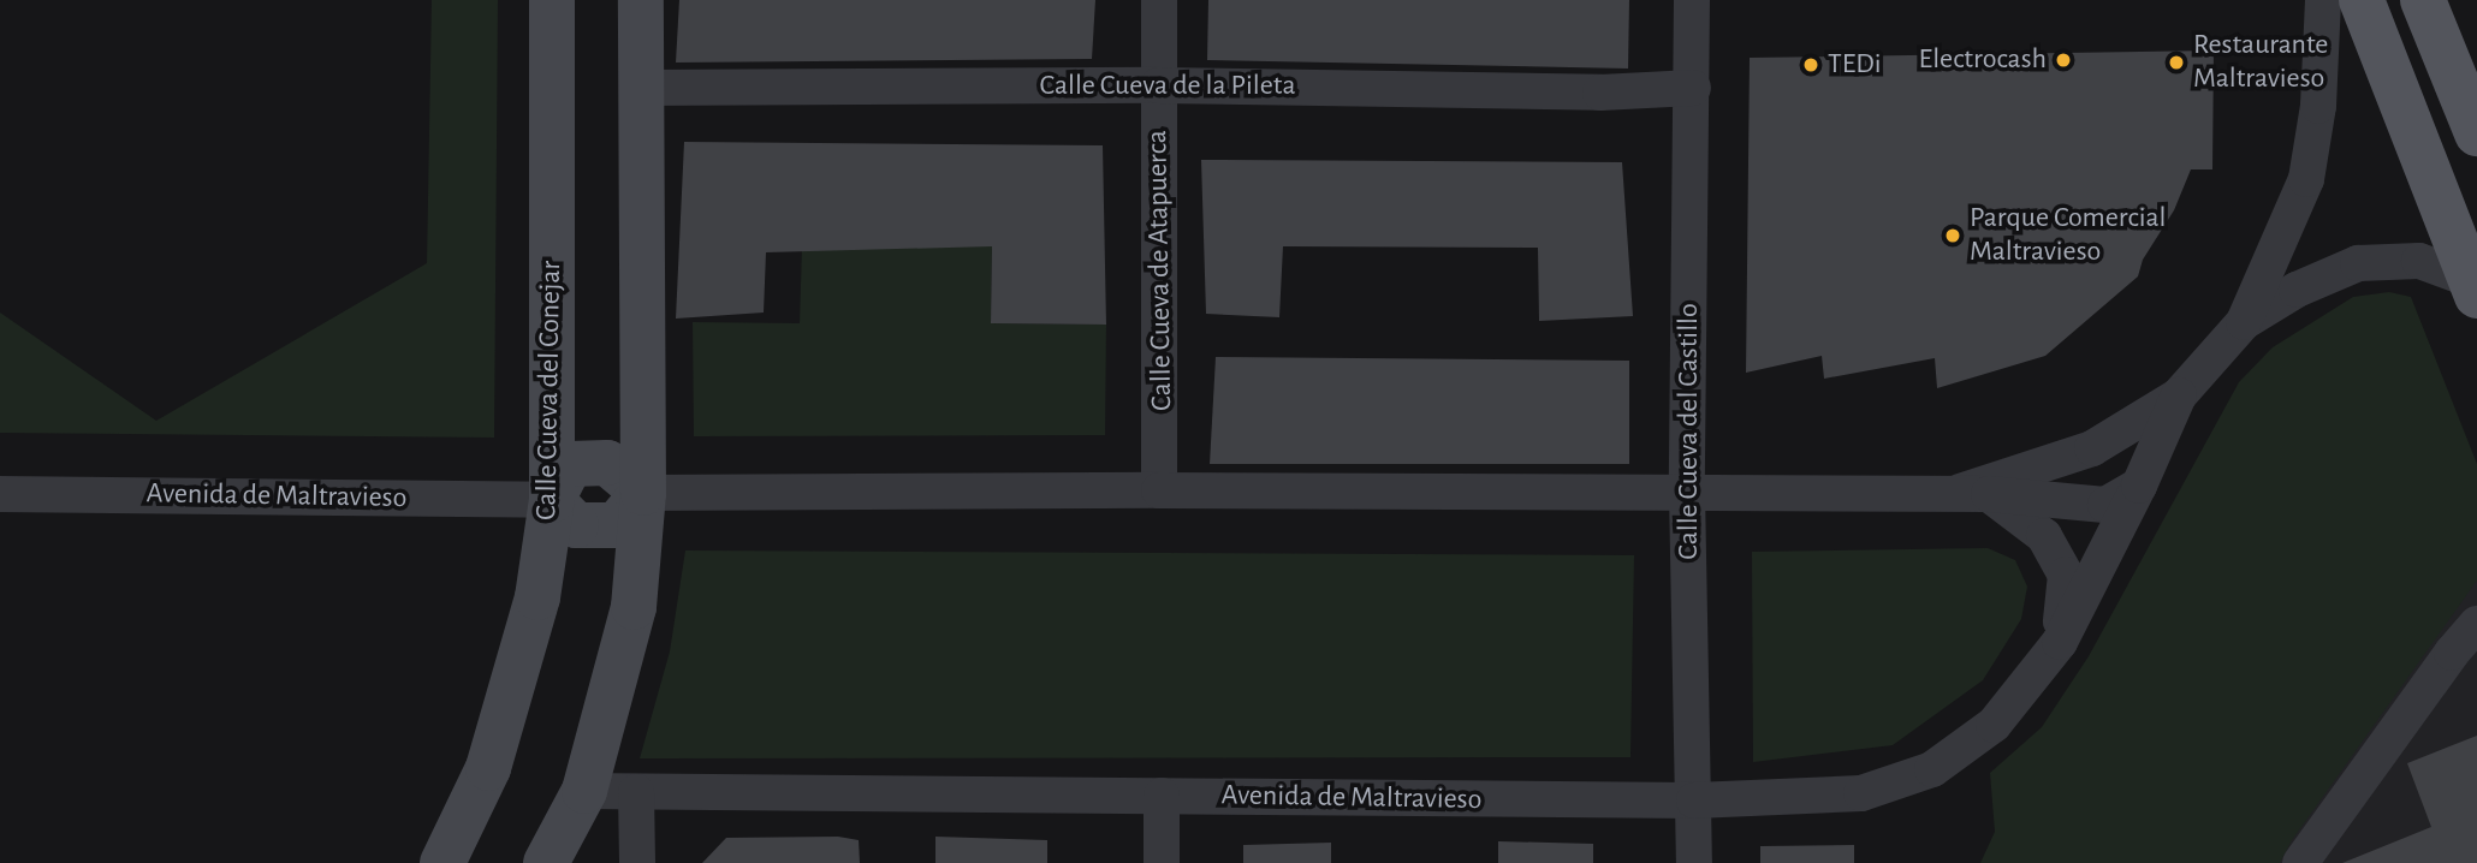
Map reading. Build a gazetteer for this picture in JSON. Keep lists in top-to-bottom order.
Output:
{
  "streets": {
    "main road": ["Calle Cueva del Conejar"],
    "street": [
      "Calle Cueva de la Pileta",
      "Calle Cueva de Atapuerca",
      "Calle Cueva del Castillo",
      "Avenida de Maltravieso"
    ]
  },
  "crossings": [
    ["Calle Cueva de la Pileta", "Calle Cueva de Atapuerca"],
    ["Calle Cueva de la Pileta", "Calle Cueva del Castillo"],
    ["Calle Cueva de Atapuerca", "Avenida de Maltravieso"],
    ["Calle Cueva del Conejar", "Avenida de Maltravieso"],
    ["Calle Cueva del Castillo", "Avenida de Maltravieso"]
  ],
  "places": [
    "Electrocash",
    "Restaurante Maltravieso",
    "TEDi",
    "Parque Comercial Maltravieso"
  ]
}
